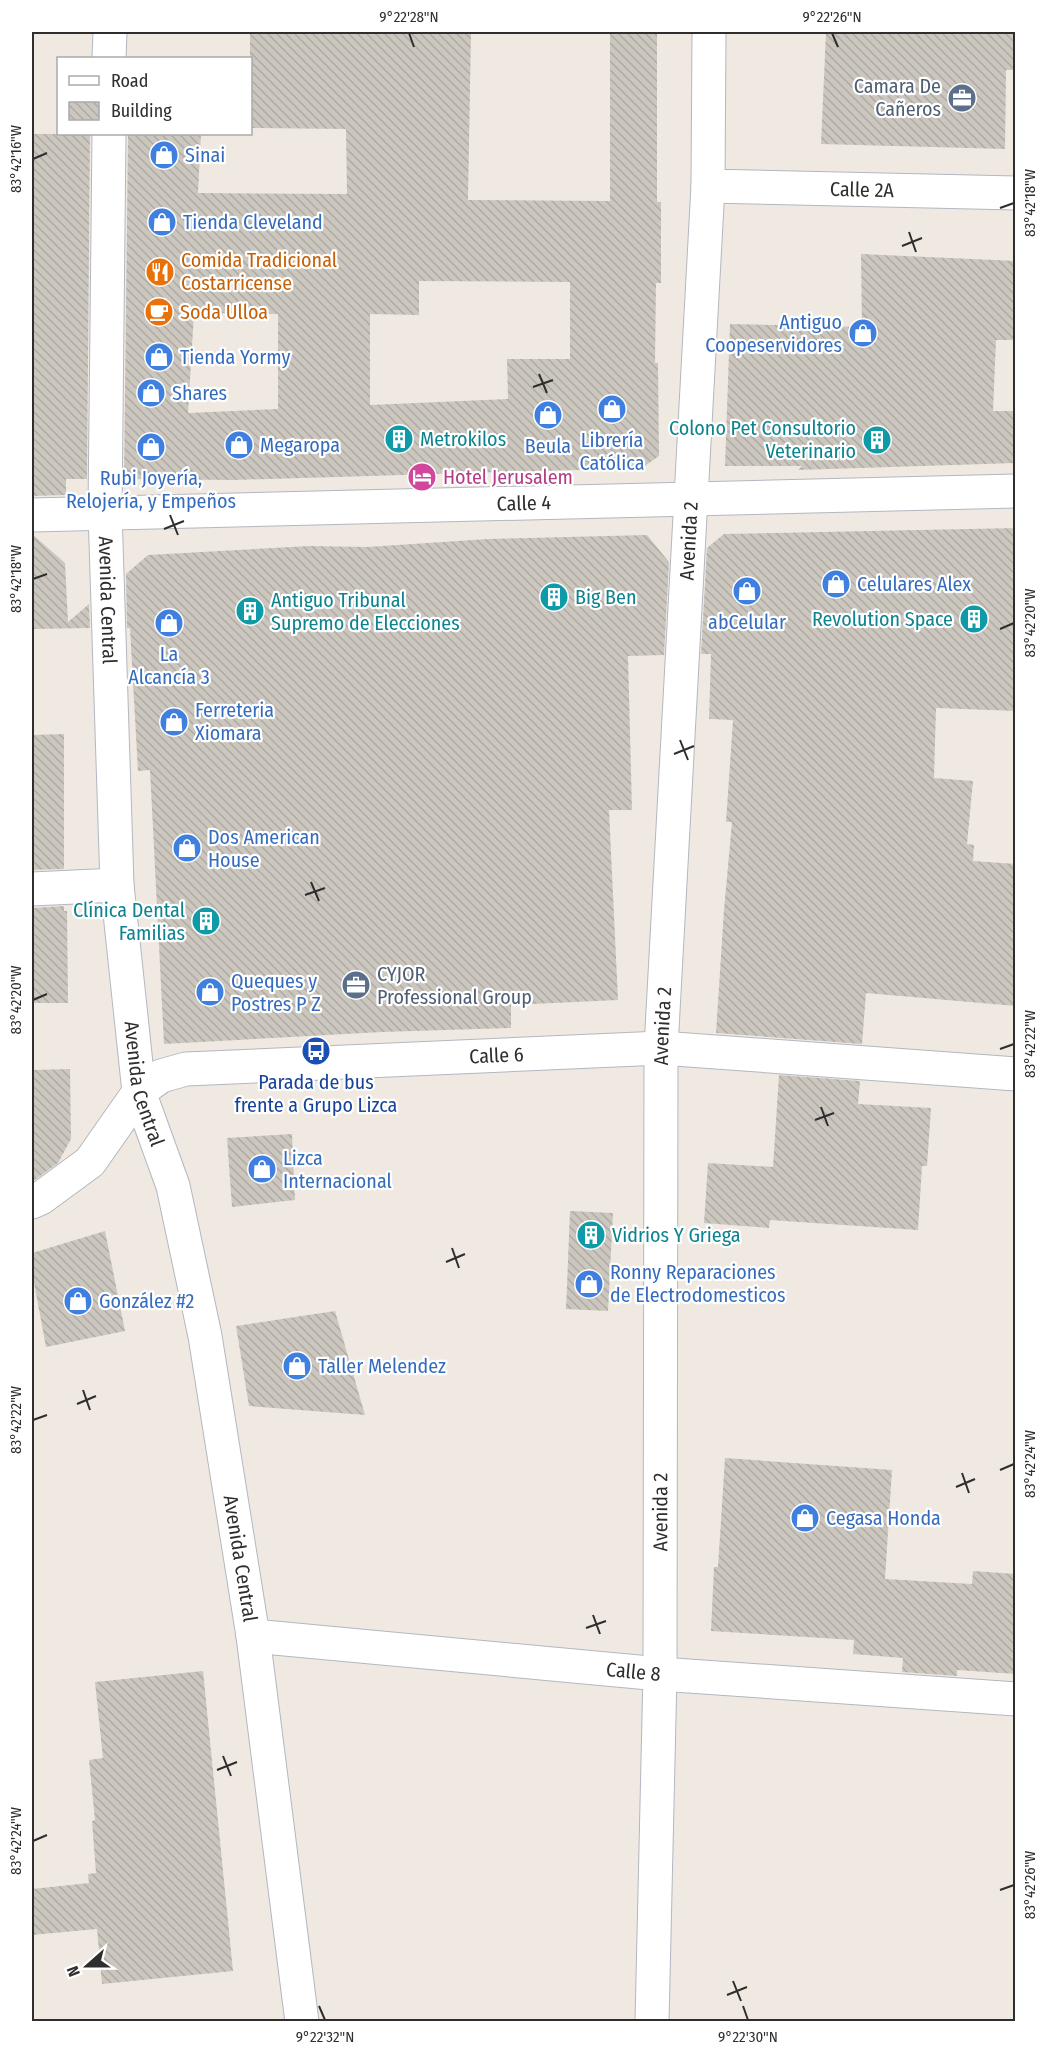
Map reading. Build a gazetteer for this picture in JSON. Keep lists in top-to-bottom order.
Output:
{
  "streets": {
    "street": [
      "Calle 2A",
      "Calle 4",
      "Avenida 2",
      "Avenida Central",
      "Calle 6",
      "Calle 8"
    ]
  },
  "crossings": [
    ["Calle 2A", "Avenida 2"],
    ["Calle 4", "Avenida 2"],
    ["Calle 4", "Avenida Central"],
    ["Avenida 2", "Calle 6"],
    ["Avenida 2", "Calle 8"],
    ["Avenida Central", "Calle 6"],
    ["Avenida Central", "Calle 8"]
  ],
  "places": {
    "office": ["Camara De Cañeros", "CYJOR Professional Group"],
    "shop": [
      "Sinai",
      "Tienda Cleveland",
      "Antiguo Coopeservidores",
      "Tienda Yormy",
      "Shares",
      "Librería Católica",
      "Beula",
      "Megaropa",
      "Rubi Joyería, Relojería, y Empeños",
      "Celulares Alex",
      "abCelular",
      "La Alcancía 3",
      "Ferreteria Xiomara",
      "Dos American House",
      "Queques y Postres P Z",
      "Lizca Internacional",
      "Ronny Reparaciones de Electrodomesticos",
      "González #2",
      "Taller Melendez",
      "Cegasa Honda"
    ],
    "restaurant": ["Comida Tradicional Costarricense"],
    "cafe": ["Soda Ulloa"],
    "building": [
      "Metrokilos",
      "Colono Pet Consultorio Veterinario",
      "Big Ben",
      "Antiguo Tribunal Supremo de Elecciones",
      "Revolution Space",
      "Clínica Dental Familias",
      "Vidrios Y Griega"
    ],
    "hotel": ["Hotel Jerusalem"],
    "bus stop": ["Parada de bus frente a Grupo Lizca"]
  },
  "legend": ["Road", "Building"],
  "north": "left",
  "coordinates": [
    "9°22'28\"N",
    "9°22'26\"N",
    "83°42'16\"W",
    "83°42'18\"W",
    "83°42'20\"W",
    "83°42'22\"W",
    "83°42'24\"W",
    "83°42'26\"W",
    "9°22'32\"N",
    "9°22'30\"N"
  ]
}
